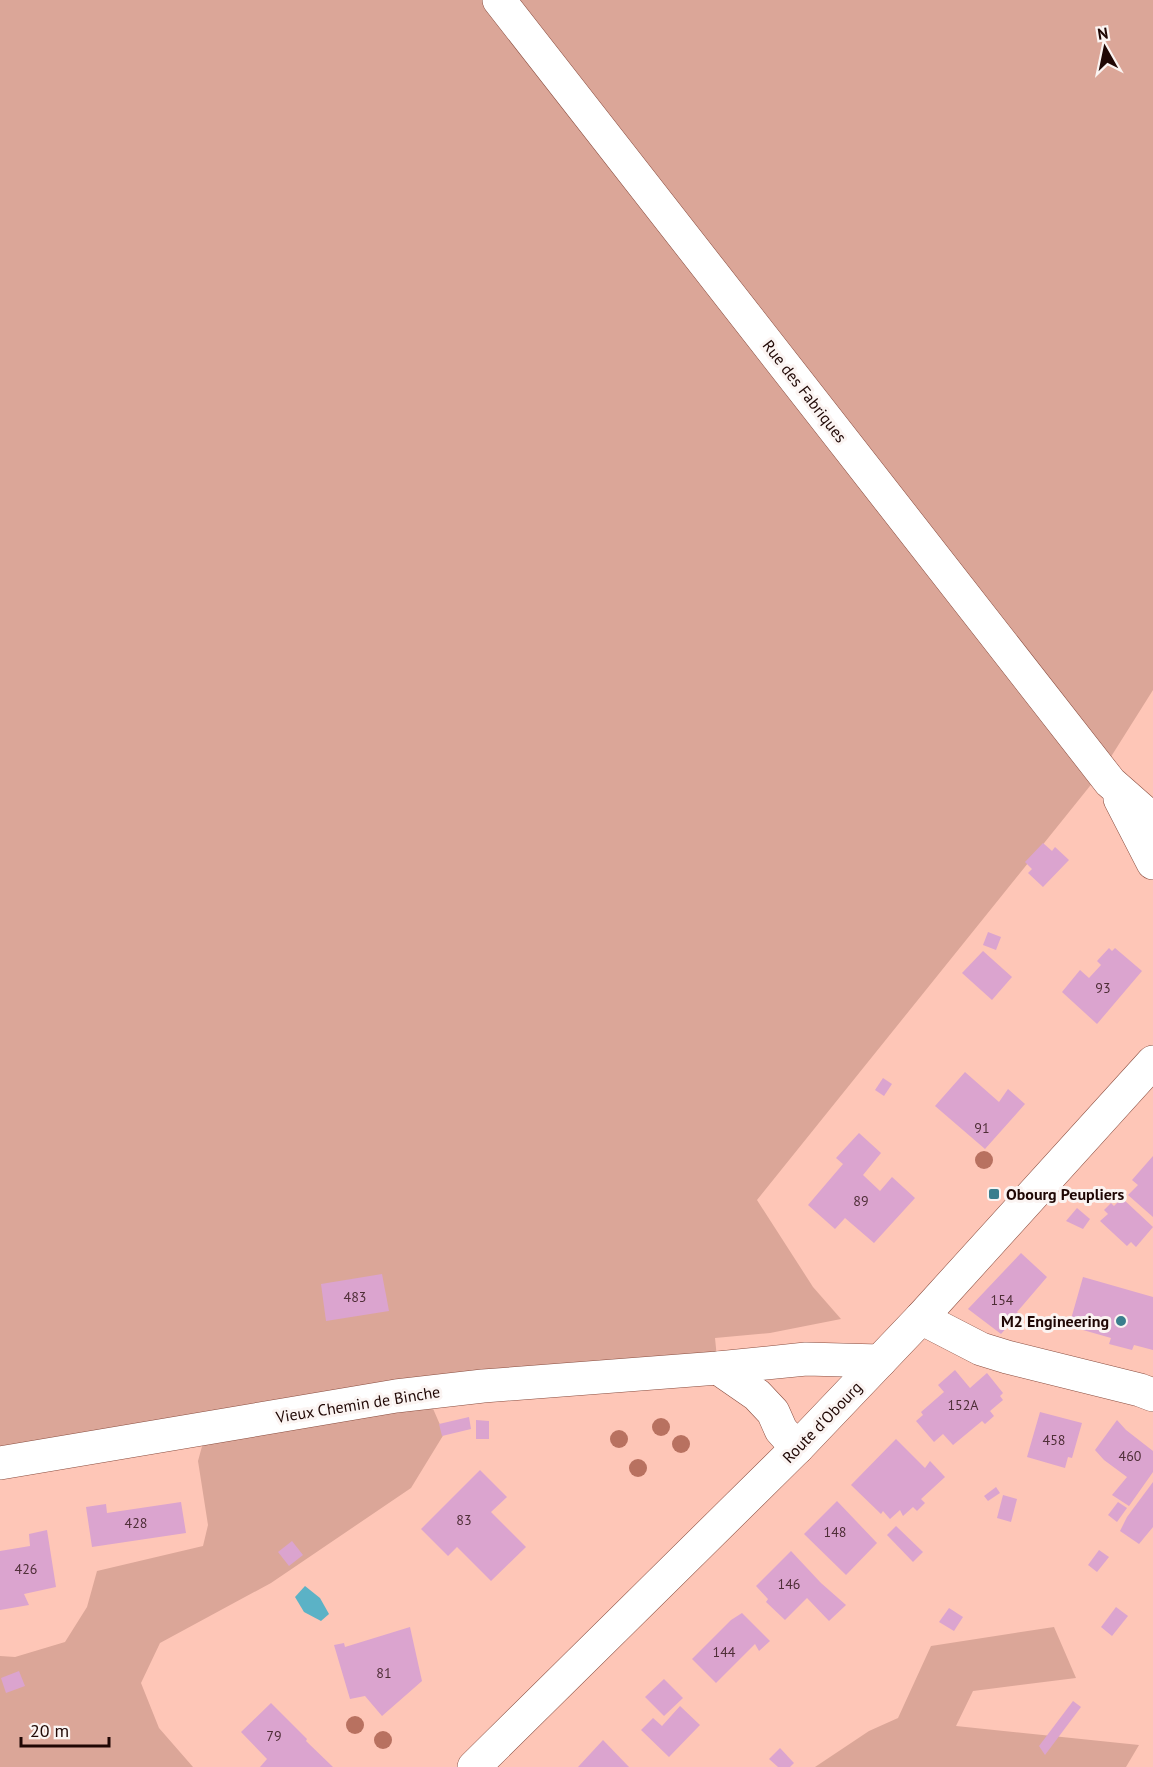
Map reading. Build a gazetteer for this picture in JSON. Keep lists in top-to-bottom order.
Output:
{
  "streets": {
    "street": ["Rue des Fabriques", "Vieux Chemin de Binche", "Route d'Obourg"]
  },
  "crossings": [
    ["Vieux Chemin de Binche", "Route d'Obourg"]
  ],
  "places": {
    "transit": ["Obourg Peupliers"],
    "other": ["M2 Engineering"]
  },
  "house_numbers": [
    "93",
    "91",
    "89",
    "483",
    "154",
    "152A",
    "458",
    "460",
    "83",
    "428",
    "148",
    "426",
    "146",
    "144",
    "81",
    "79"
  ],
  "scale_bar": "20 m",
  "north": "top"
}
